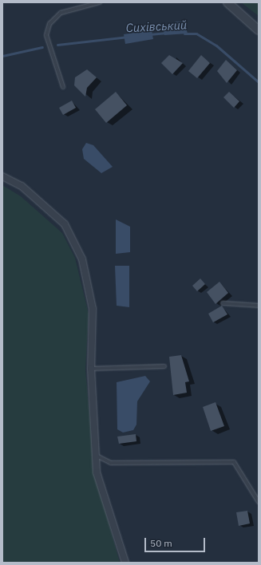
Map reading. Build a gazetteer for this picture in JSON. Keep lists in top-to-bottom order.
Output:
{
  "water": ["Сихівський"],
  "scale_bar": "50 m"
}
